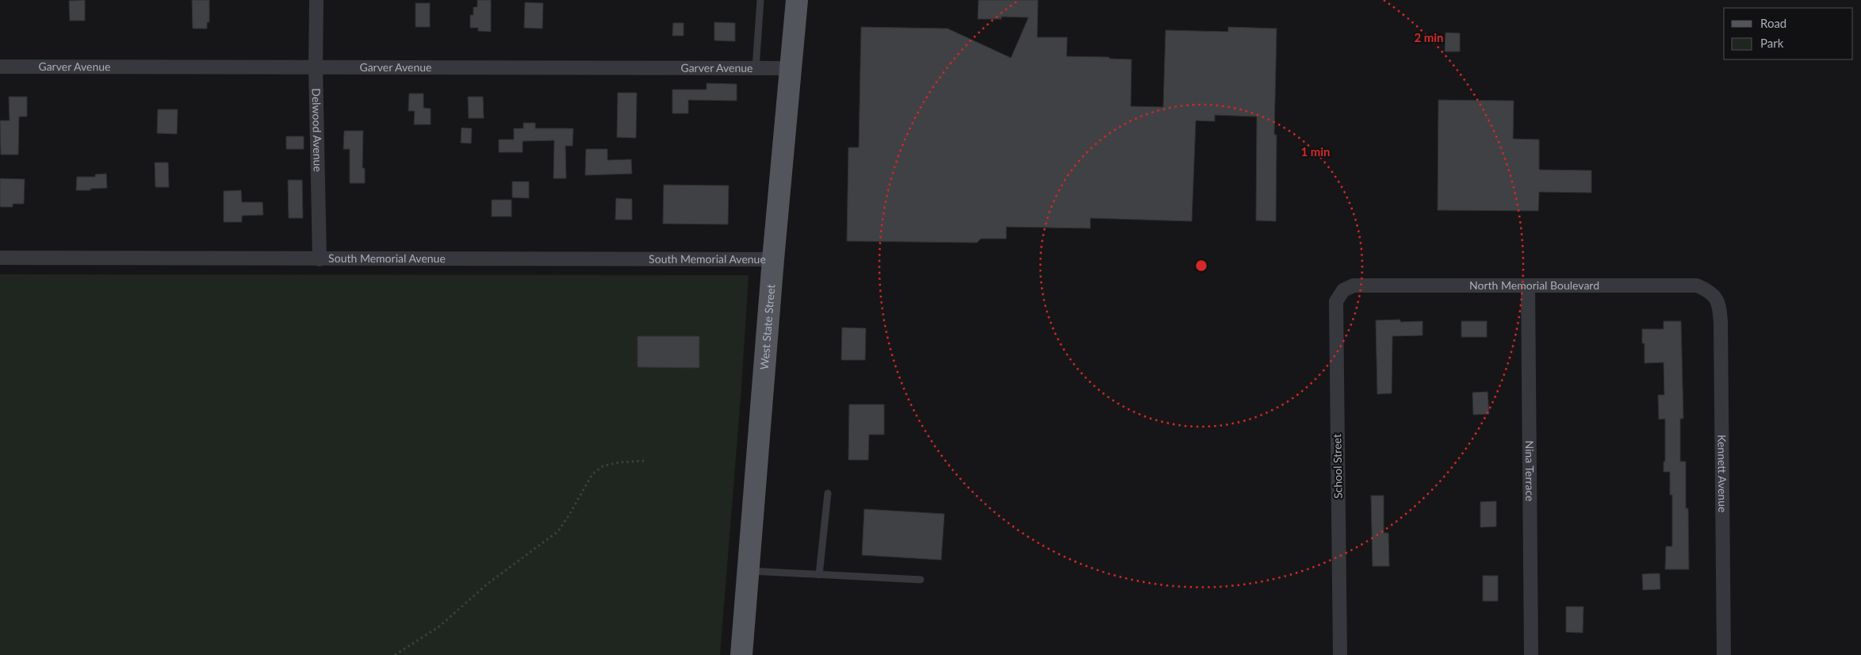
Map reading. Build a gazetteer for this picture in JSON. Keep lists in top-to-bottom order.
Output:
{
  "streets": {
    "main road": ["West State Street"],
    "street": [
      "Garver Avenue",
      "Delwood Avenue",
      "South Memorial Avenue",
      "North Memorial Boulevard",
      "School Street",
      "Nina Terrace",
      "Kennett Avenue"
    ]
  },
  "crossings": [
    ["Garver Avenue", "Delwood Avenue"],
    ["Garver Avenue", "West State Street"],
    ["Delwood Avenue", "South Memorial Avenue"],
    ["South Memorial Avenue", "West State Street"],
    ["North Memorial Boulevard", "School Street"],
    ["North Memorial Boulevard", "Nina Terrace"],
    ["North Memorial Boulevard", "Kennett Avenue"]
  ],
  "legend": ["Road", "Park"],
  "rings": ["2 min", "1 min"]
}
